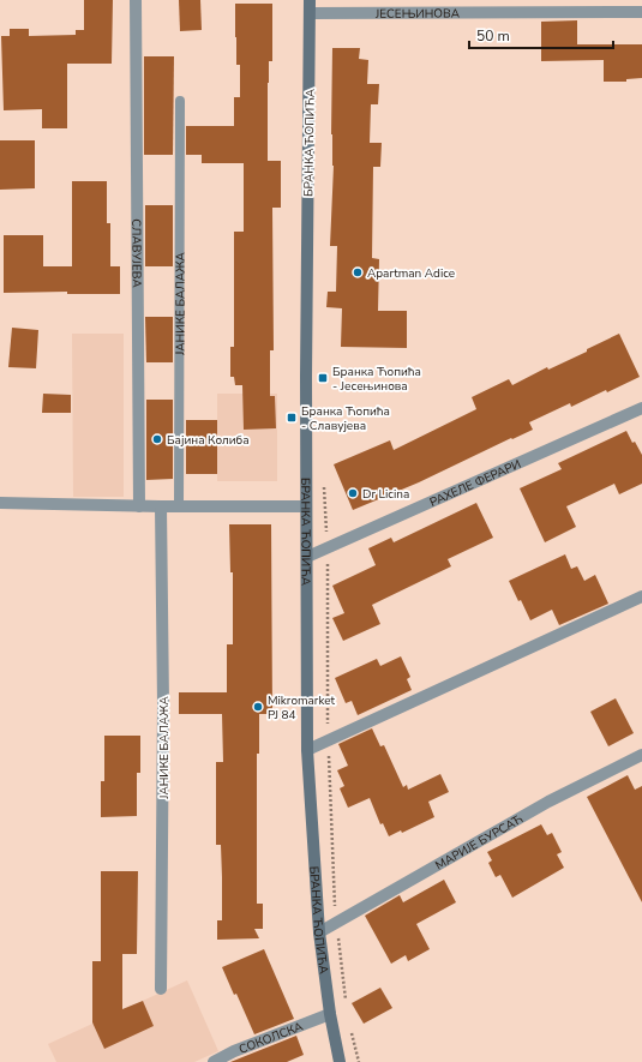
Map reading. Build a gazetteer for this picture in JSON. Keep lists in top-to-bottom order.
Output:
{
  "streets": {
    "street": [
      "ЈЕСЕЊИНОВА",
      "БРАНКА ЋОПИЋА",
      "СЛАВУЈЕВА",
      "ЈАНИКЕ БАЛАЖА",
      "РАХЕЛЕ ФЕРАРИ",
      "МАРИЈЕ БУРСАЋ",
      "СОКОЛСКА"
    ]
  },
  "crossings": [
    ["ЈЕСЕЊИНОВА", "БРАНКА ЋОПИЋА"],
    ["БРАНКА ЋОПИЋА", "РАХЕЛЕ ФЕРАРИ"],
    ["БРАНКА ЋОПИЋА", "МАРИЈЕ БУРСАЋ"],
    ["БРАНКА ЋОПИЋА", "СОКОЛСКА"]
  ],
  "places": {
    "other": [
      "Apartman Adice",
      "Бајина Колиба",
      "Dr Licina",
      "Mikromarket PJ 84"
    ],
    "transit": ["Бранка Ћопића - Јесењинова", "Бранка Ћопића - Славујева"]
  },
  "scale_bar": "50 m"
}
